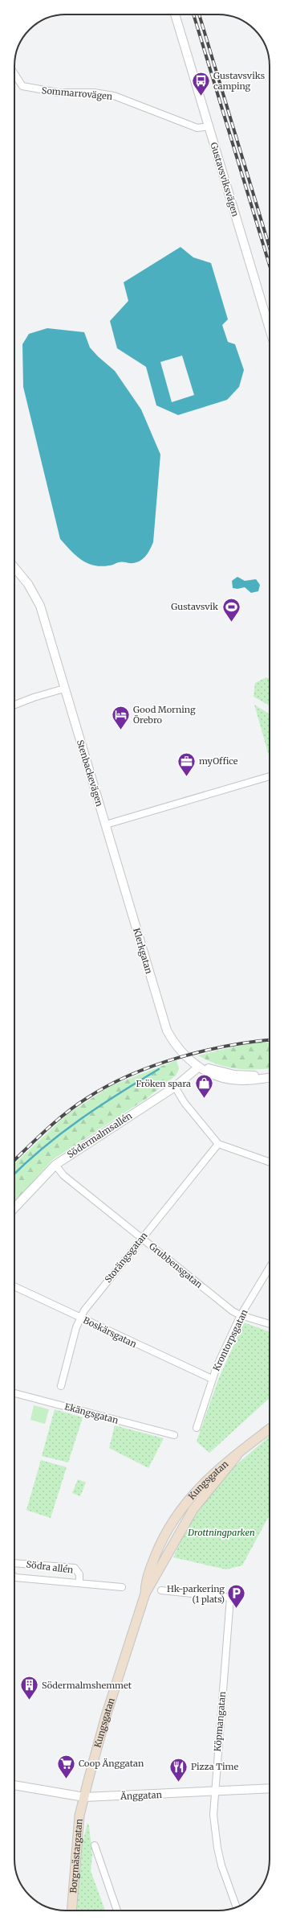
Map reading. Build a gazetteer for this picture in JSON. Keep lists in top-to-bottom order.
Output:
{
  "streets": {
    "main road": ["Kungsgatan", "Borgmästargatan"],
    "street": [
      "Sommarrovägen",
      "Gustavsviksvägen",
      "Stenbackevägen",
      "Klerkgatan",
      "Södermalmsallén",
      "Storängsgatan",
      "Grubbensgatan",
      "Boskärsgatan",
      "Krontorpsgatan",
      "Ekängsgatan",
      "Södra allén",
      "Köpmangatan",
      "Änggatan"
    ]
  },
  "crossings": [
    ["Sommarrovägen", "Gustavsviksvägen"],
    ["Stenbackevägen", "Klerkgatan"],
    ["Klerkgatan", "Södermalmsallén"],
    ["Södermalmsallén", "Grubbensgatan"],
    ["Storängsgatan", "Grubbensgatan"],
    ["Storängsgatan", "Boskärsgatan"],
    ["Grubbensgatan", "Krontorpsgatan"],
    ["Boskärsgatan", "Krontorpsgatan"],
    ["Kungsgatan", "Änggatan"],
    ["Kungsgatan", "Borgmästargatan"],
    ["Köpmangatan", "Änggatan"],
    ["Änggatan", "Borgmästargatan"]
  ],
  "parks": ["Drottningparken"],
  "places": {
    "bus stop": ["Gustavsviks camping"],
    "sports": ["Gustavsvik"],
    "hotel": ["Good Morning Örebro"],
    "office": ["myOffice"],
    "shop": ["Fröken spara"],
    "parking": ["Hk-parkering (1 plats)"],
    "building": ["Södermalmshemmet"],
    "supermarket": ["Coop Änggatan"],
    "restaurant": ["Pizza Time"]
  }
}
